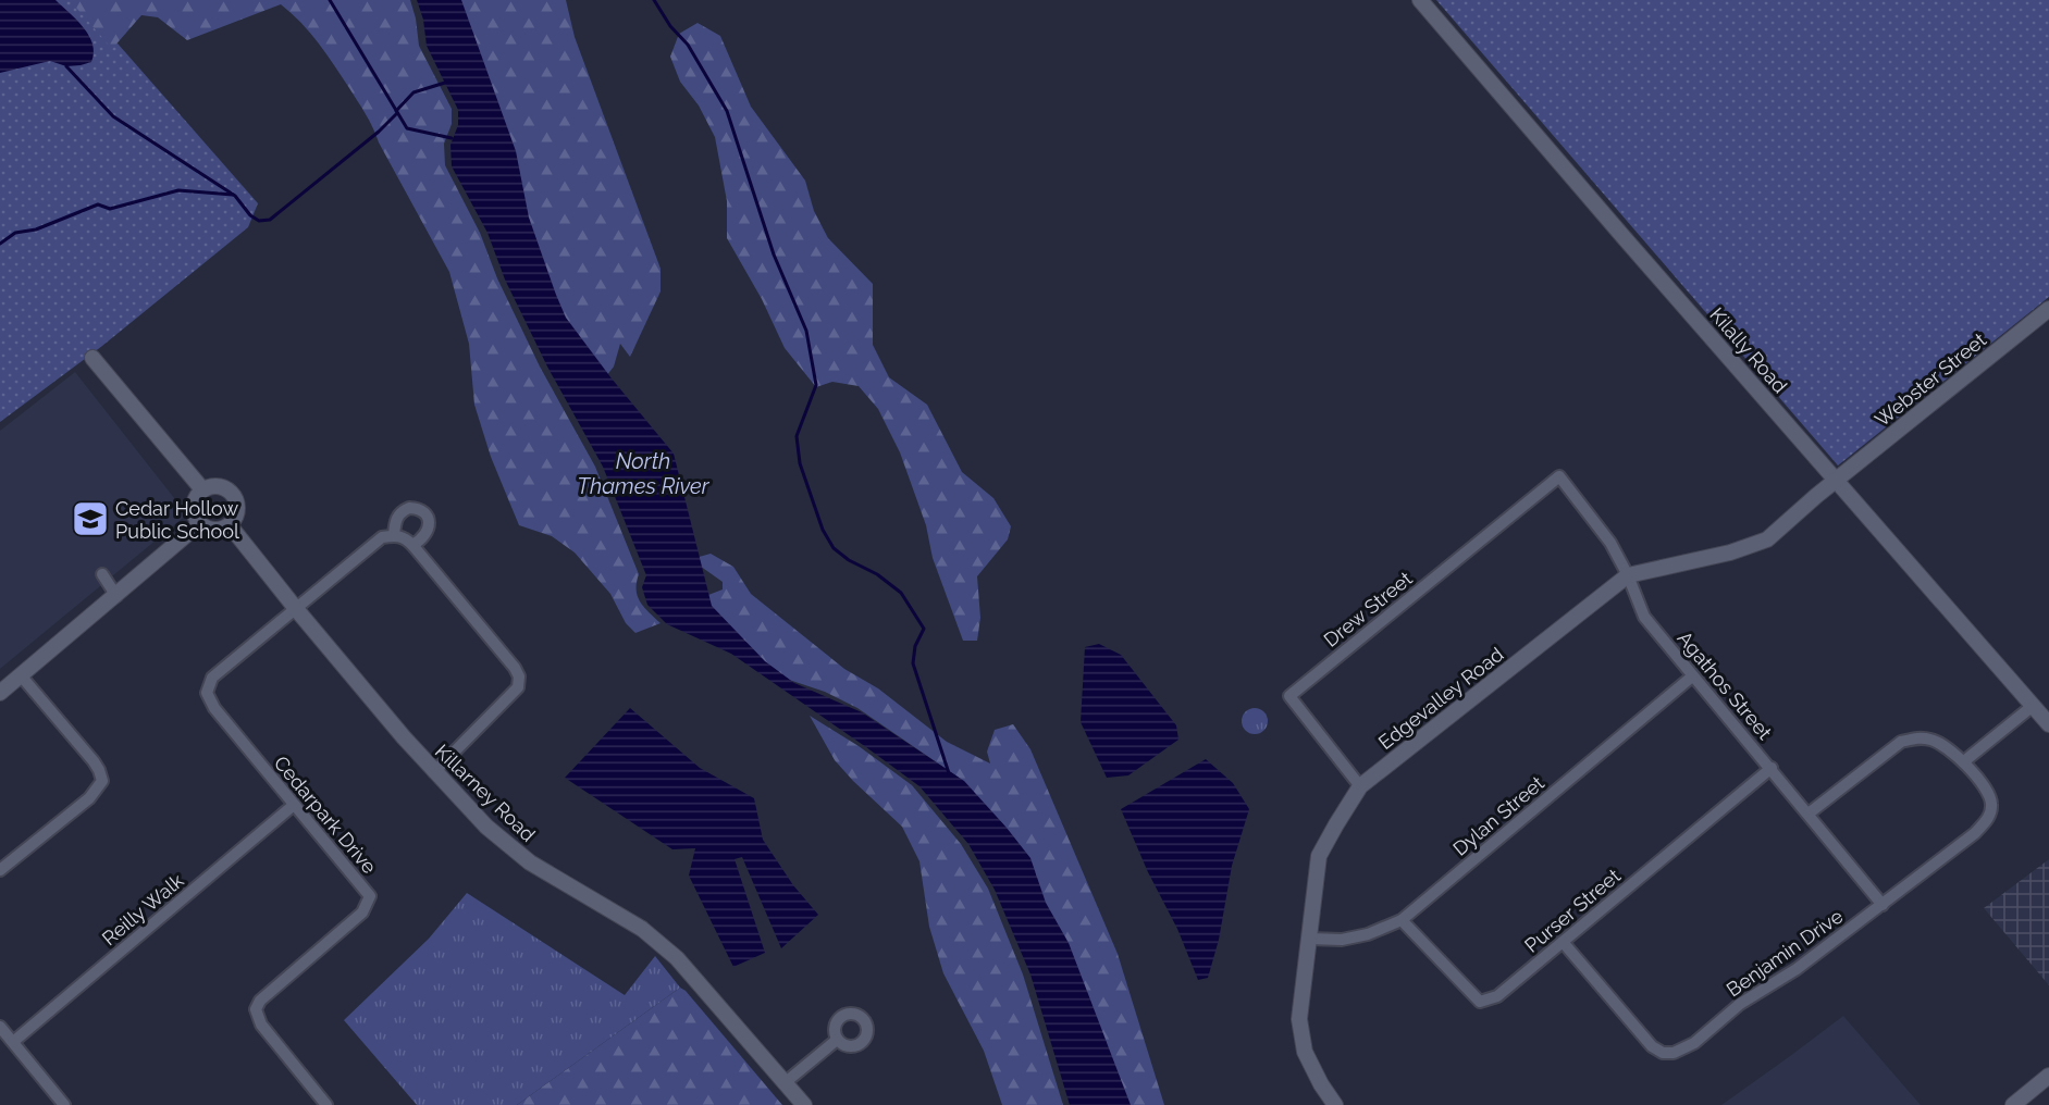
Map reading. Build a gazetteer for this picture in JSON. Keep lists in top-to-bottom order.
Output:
{
  "streets": {
    "street": [
      "Kilally Road",
      "Webster Street",
      "Drew Street",
      "Agathos Street",
      "Edgevalley Road",
      "Killarney Road",
      "Cedarpark Drive",
      "Dylan Street",
      "Reilly Walk",
      "Purser Street",
      "Benjamin Drive"
    ]
  },
  "crossings": [
    ["Kilally Road", "Webster Street"],
    ["Kilally Road", "Edgevalley Road"],
    ["Webster Street", "Edgevalley Road"],
    ["Drew Street", "Agathos Street"],
    ["Drew Street", "Edgevalley Road"],
    ["Agathos Street", "Edgevalley Road"],
    ["Agathos Street", "Dylan Street"],
    ["Agathos Street", "Purser Street"],
    ["Agathos Street", "Benjamin Drive"],
    ["Edgevalley Road", "Dylan Street"],
    ["Killarney Road", "Cedarpark Drive"],
    ["Cedarpark Drive", "Reilly Walk"],
    ["Dylan Street", "Purser Street"],
    ["Purser Street", "Benjamin Drive"]
  ],
  "water": ["North Thames River"],
  "places": {
    "school or university": ["Cedar Hollow Public School"]
  }
}
